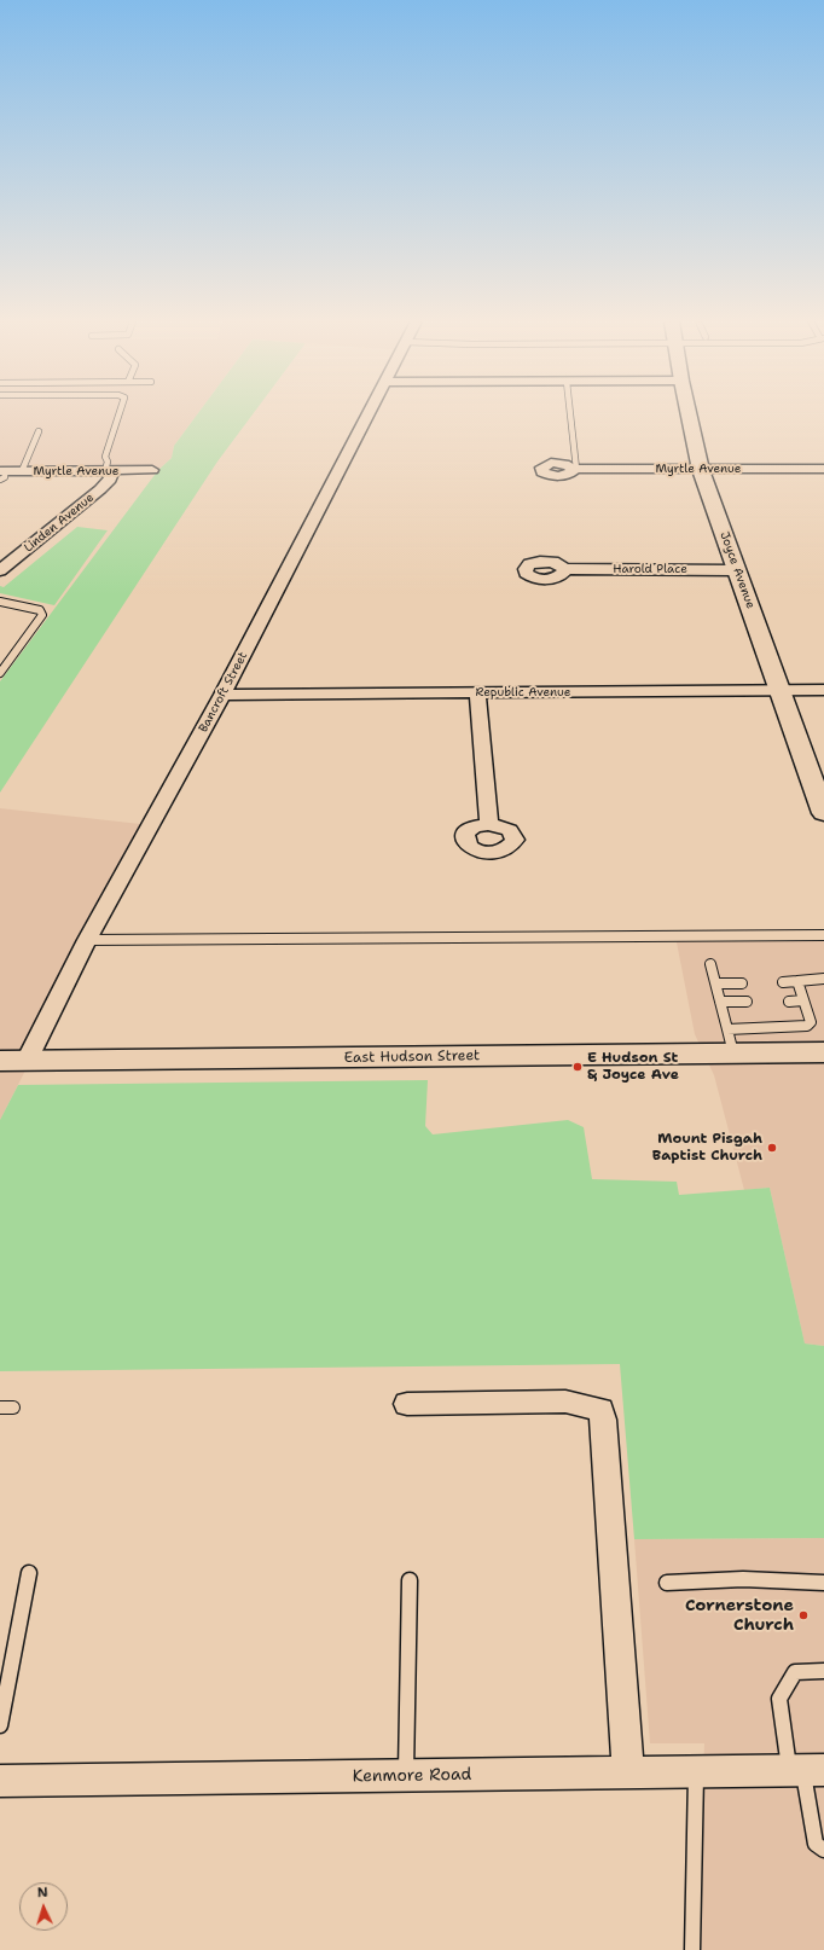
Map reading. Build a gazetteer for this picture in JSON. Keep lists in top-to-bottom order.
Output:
{
  "streets": {
    "street": [
      "Myrtle Avenue",
      "Linden Avenue",
      "Harold Place",
      "Joyce Avenue",
      "Bancroft Street",
      "Republic Avenue",
      "East Hudson Street",
      "Kenmore Road"
    ]
  },
  "crossings": [
    ["Myrtle Avenue", "Linden Avenue"],
    ["Myrtle Avenue", "Joyce Avenue"],
    ["Harold Place", "Joyce Avenue"],
    ["Joyce Avenue", "Republic Avenue"],
    ["Bancroft Street", "Republic Avenue"],
    ["Bancroft Street", "East Hudson Street"]
  ],
  "places": ["E Hudson St & Joyce Ave", "Mount Pisgah Baptist Church", "Cornerstone Church"],
  "north": "top"
}
